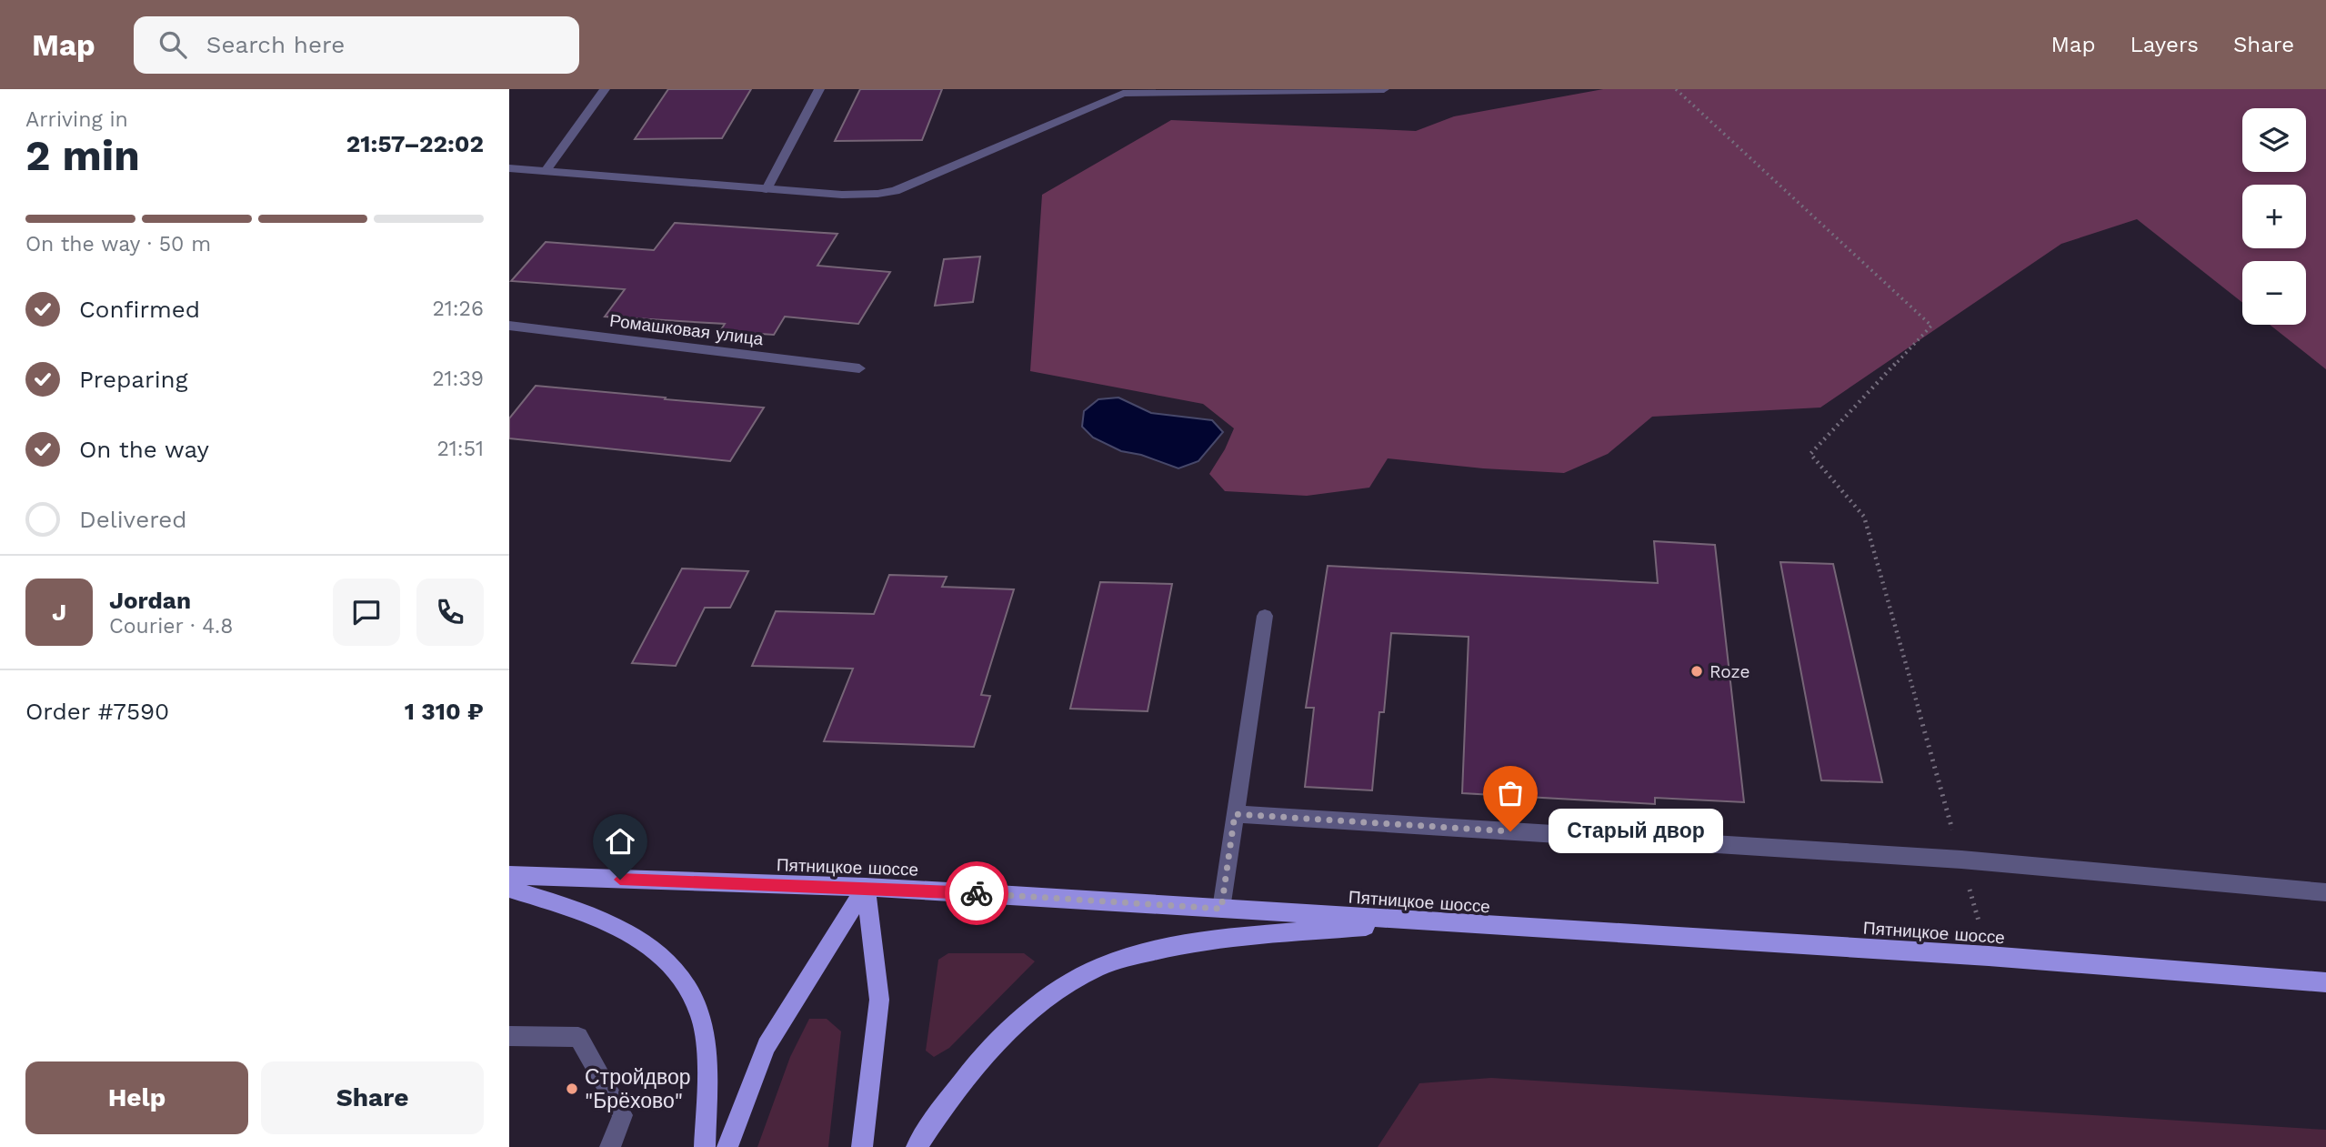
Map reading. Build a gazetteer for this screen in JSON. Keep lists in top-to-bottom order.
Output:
{
  "streets": {
    "main road": ["Пятницкое шоссе"],
    "street": ["Ромашковая улица"]
  },
  "places": ["Roze", "Старый двор", "Стройдвор \"Брёхово\""],
  "page": {
    "header": "Map",
    "search": "Search here",
    "nav": ["Map", "Layers", "Share"],
    "heading": ["2 min", "Arriving in", "21:57–22:02"],
    "panel": [
      "Jordan",
      "Courier · 4.8",
      "Order #7590",
      "1 310 ₽"
    ],
    "map_buttons": ["+", "−"],
    "bar": "On the way · 50 m",
    "list": [
      ["Confirmed", "21:26"],
      ["Preparing", "21:39"],
      ["On the way", "21:51"],
      "Delivered"
    ],
    "round": "J",
    "bubble": "Старый двор",
    "buttons": ["Help", "Share"]
  }
}
